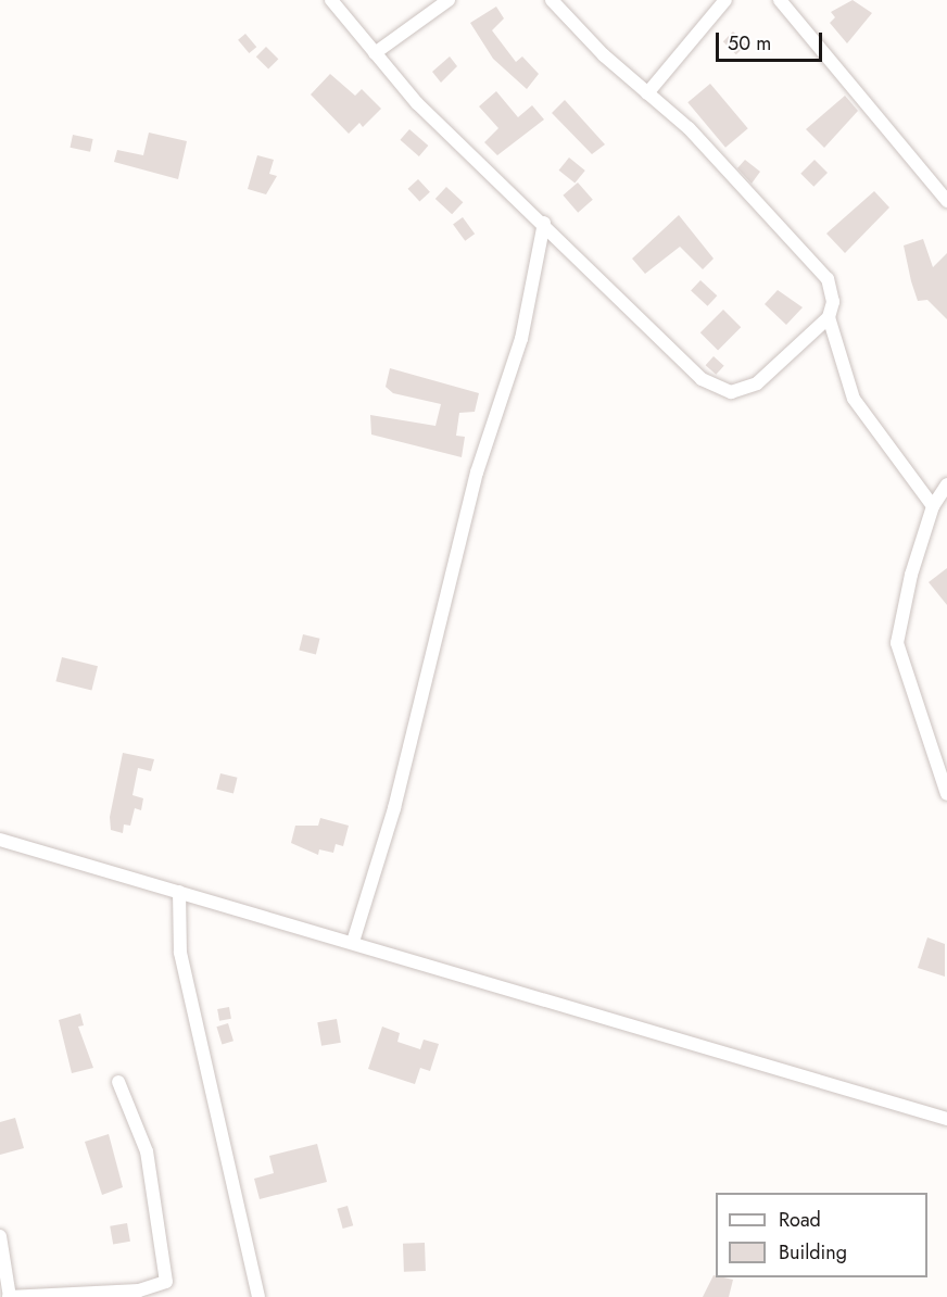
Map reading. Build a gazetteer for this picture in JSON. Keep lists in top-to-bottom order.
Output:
{
  "legend": ["Road", "Building"],
  "scale_bar": "50 m"
}
